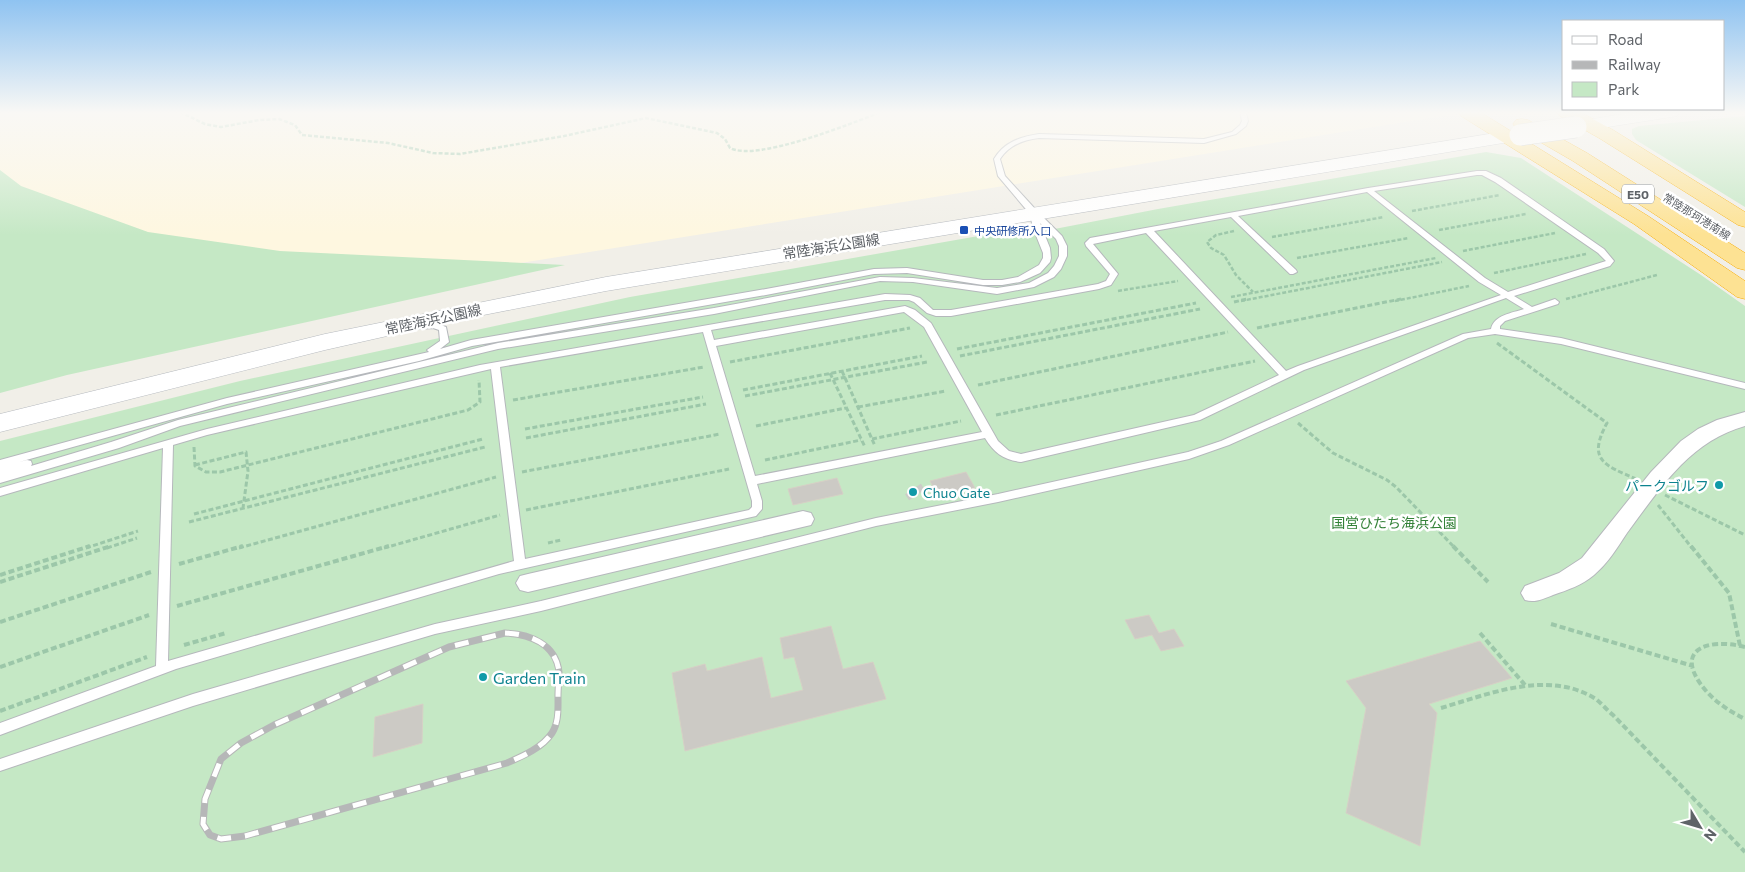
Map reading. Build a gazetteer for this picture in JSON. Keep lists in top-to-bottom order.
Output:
{
  "streets": {
    "highway": ["E50", "常陸那珂港南線"],
    "main road": ["常陸海浜公園線"]
  },
  "parks": ["国営ひたち海浜公園"],
  "places": {
    "transit": ["中央研修所入口"],
    "other": ["パークゴルフ", "Chuo Gate", "Garden Train"]
  },
  "legend": ["Road", "Railway", "Park"],
  "north": "bottom right"
}
